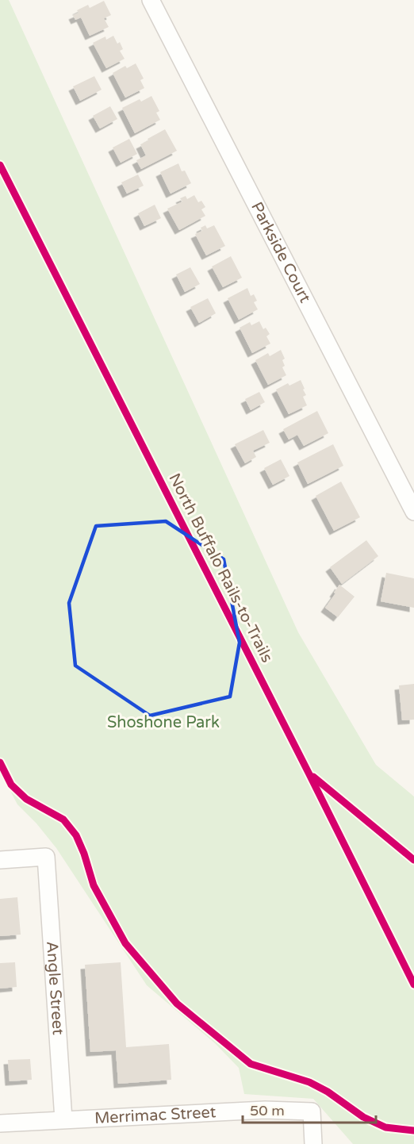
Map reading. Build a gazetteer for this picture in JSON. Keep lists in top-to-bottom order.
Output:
{
  "streets": {
    "street": ["Parkside Court", "Angle Street", "Merrimac Street"],
    "cycle path": ["North Buffalo Rails-to-Trails"]
  },
  "crossings": [
    ["Angle Street", "Merrimac Street"]
  ],
  "parks": ["Shoshone Park"],
  "scale_bar": "50 m"
}
